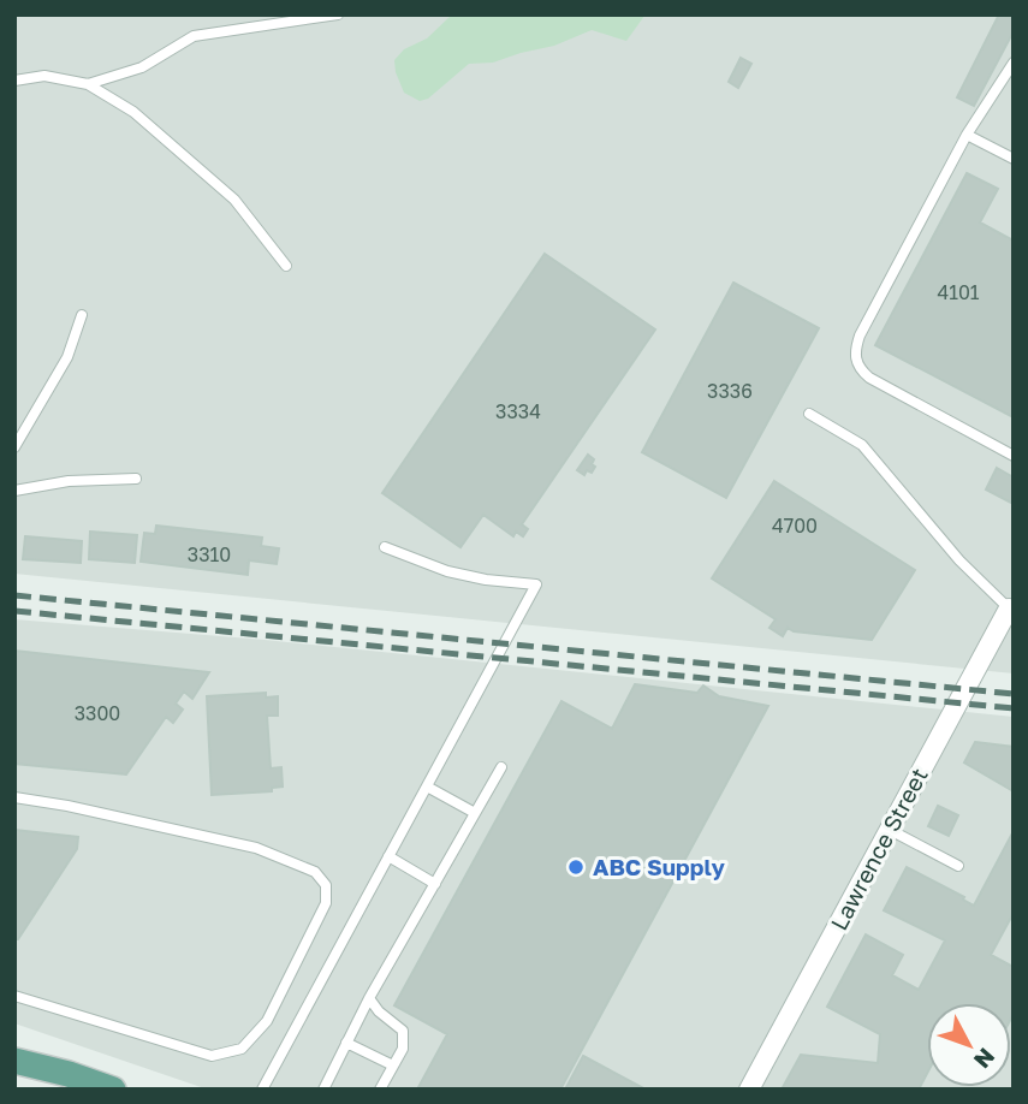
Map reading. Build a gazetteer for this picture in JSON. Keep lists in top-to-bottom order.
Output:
{
  "streets": {
    "street": ["Lawrence Street"]
  },
  "places": ["ABC Supply"],
  "house_numbers": [
    "4101",
    "3336",
    "3334",
    "4700",
    "3310",
    "3300"
  ],
  "north": "bottom right"
}
